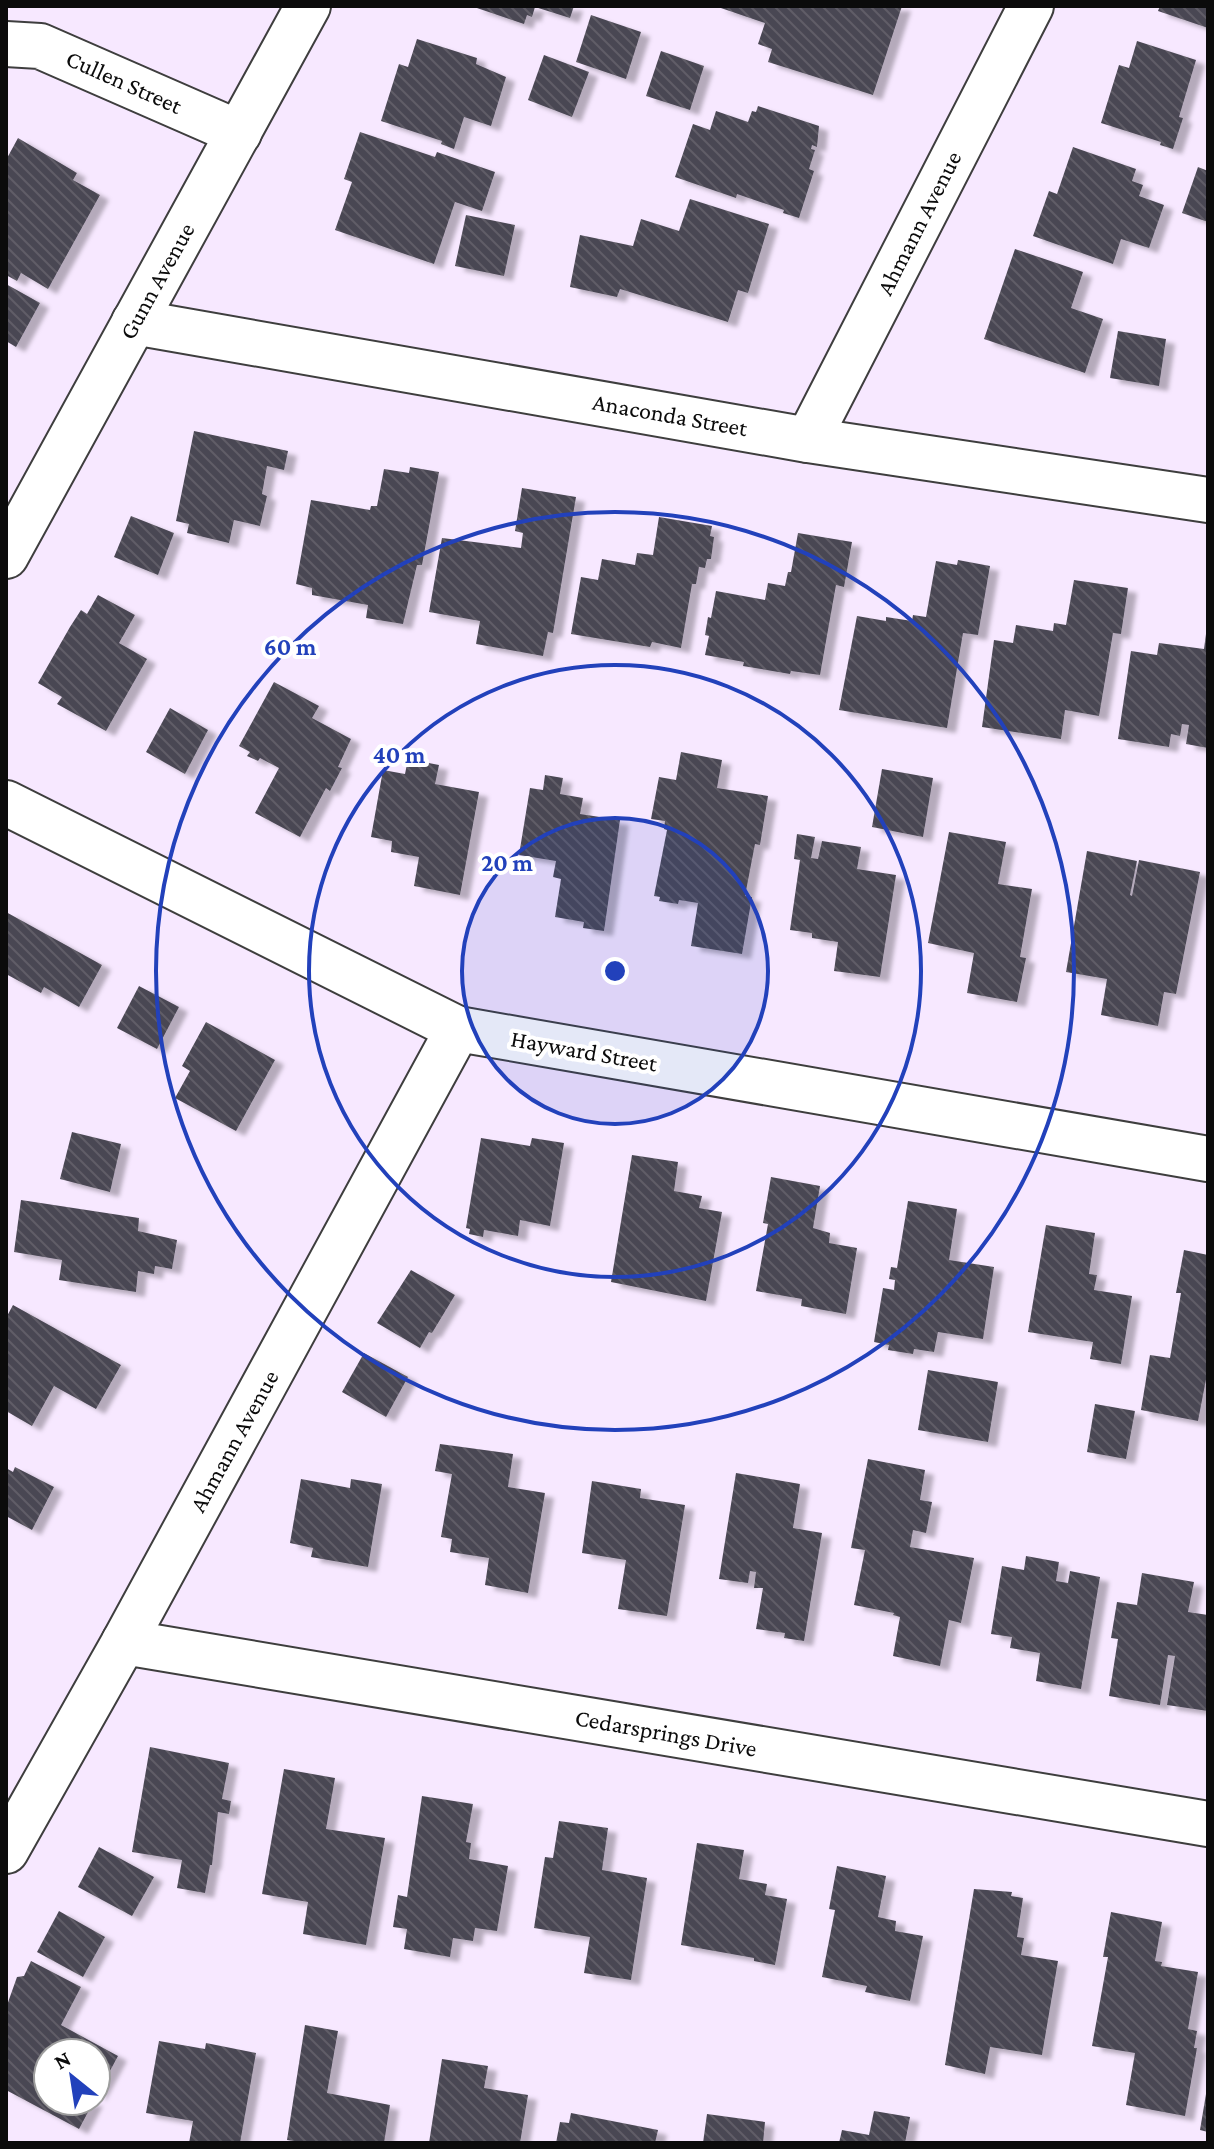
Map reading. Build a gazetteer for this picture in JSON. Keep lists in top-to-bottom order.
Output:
{
  "streets": {
    "street": [
      "Cullen Street",
      "Ahmann Avenue",
      "Gunn Avenue",
      "Anaconda Street",
      "Hayward Street",
      "Cedarsprings Drive"
    ]
  },
  "crossings": [
    ["Cullen Street", "Gunn Avenue"],
    ["Ahmann Avenue", "Anaconda Street"],
    ["Ahmann Avenue", "Hayward Street"],
    ["Ahmann Avenue", "Cedarsprings Drive"],
    ["Gunn Avenue", "Anaconda Street"]
  ],
  "north": "top left",
  "rings": ["60 m", "40 m", "20 m"]
}
